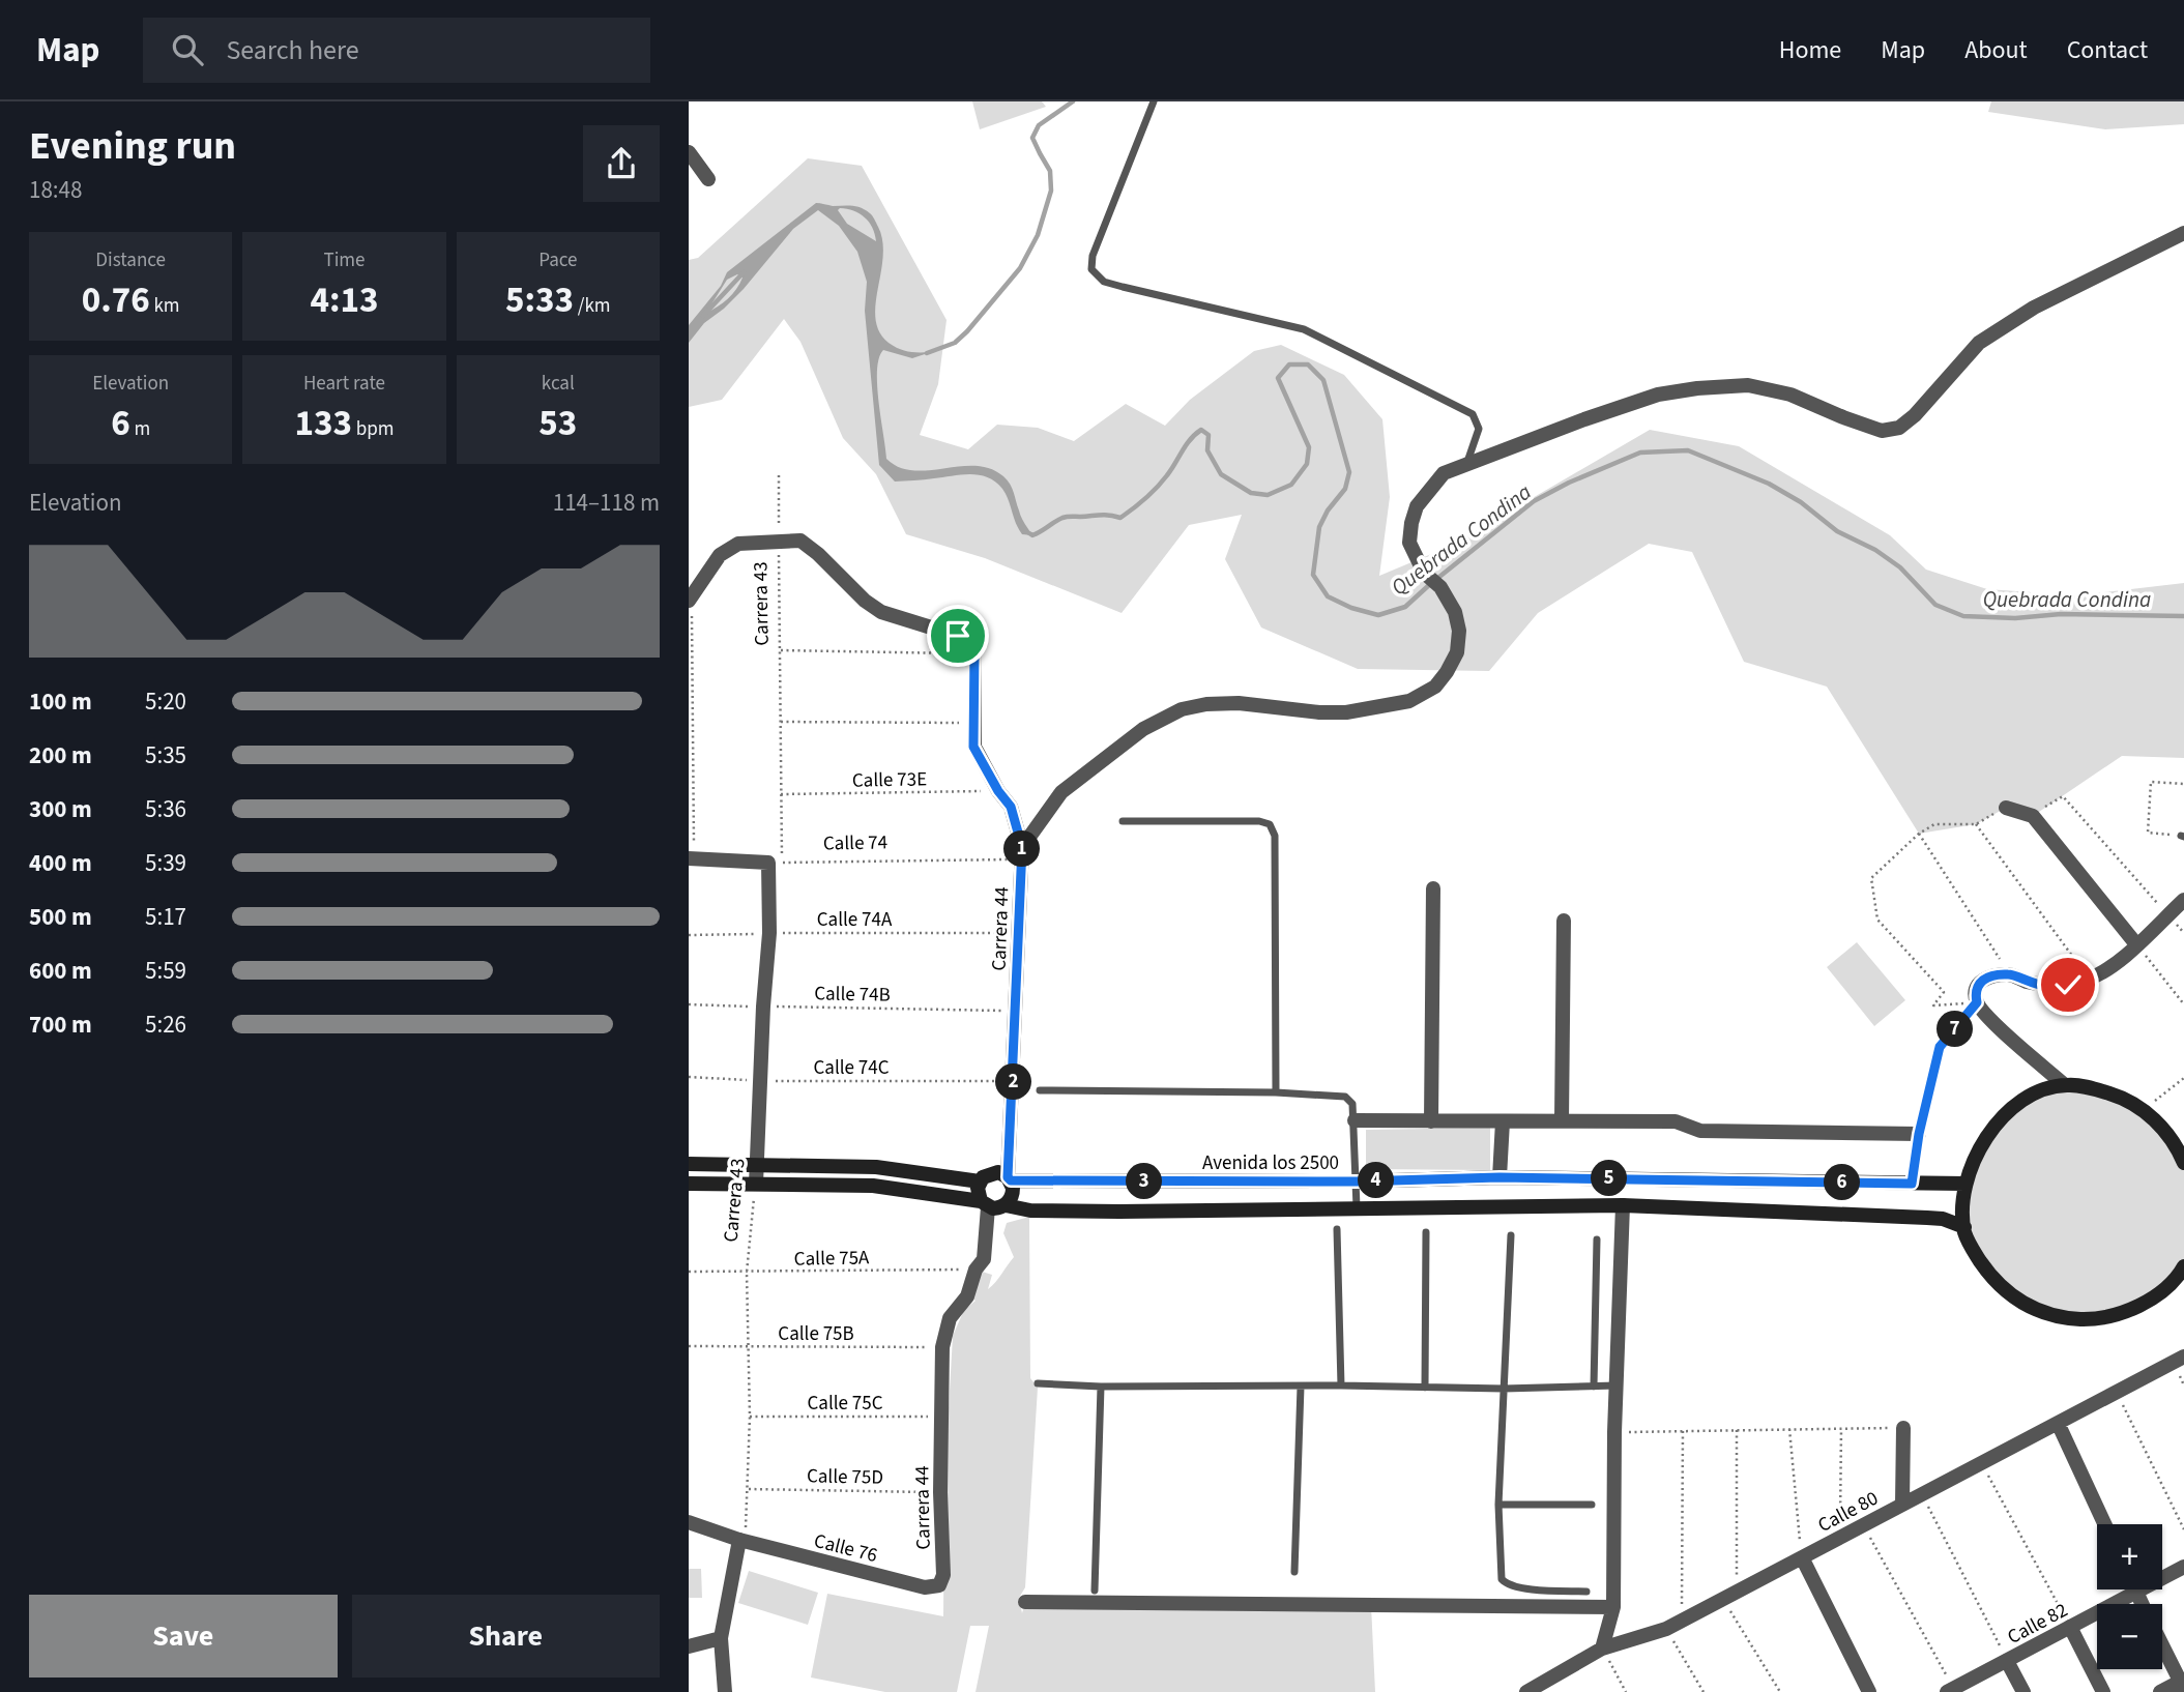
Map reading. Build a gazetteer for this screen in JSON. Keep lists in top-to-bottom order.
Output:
{
  "streets": {
    "main road": ["Avenida los 2500"],
    "street": [
      "Carrera 43",
      "Carrera 44",
      "Calle 80",
      "Calle 76",
      "Calle 82"
    ],
    "path": [
      "Calle 73E",
      "Calle 74",
      "Calle 74A",
      "Calle 74B",
      "Calle 74C",
      "Calle 75A",
      "Calle 75B",
      "Calle 75C",
      "Calle 75D"
    ]
  },
  "crossings": [
    ["Carrera 43", "Calle 73E"],
    ["Carrera 43", "Calle 74"],
    ["Carrera 43", "Calle 74A"],
    ["Carrera 43", "Calle 74B"],
    ["Carrera 43", "Calle 74C"],
    ["Carrera 43", "Avenida los 2500"],
    ["Carrera 43", "Calle 75A"],
    ["Carrera 43", "Calle 75B"],
    ["Carrera 43", "Calle 75C"],
    ["Carrera 43", "Calle 75D"],
    ["Carrera 43", "Calle 76"],
    ["Calle 73E", "Carrera 44"],
    ["Calle 74", "Carrera 44"],
    ["Calle 74A", "Carrera 44"],
    ["Carrera 44", "Calle 74B"],
    ["Carrera 44", "Calle 74C"],
    ["Carrera 44", "Avenida los 2500"],
    ["Carrera 44", "Calle 75A"],
    ["Carrera 44", "Calle 75B"],
    ["Carrera 44", "Calle 75C"],
    ["Carrera 44", "Calle 75D"],
    ["Carrera 44", "Calle 76"]
  ],
  "water": ["Quebrada Condina"],
  "page": {
    "header": "Map",
    "search": "Search here",
    "nav": [
      "Home",
      "Map",
      "About",
      "Contact"
    ],
    "heading": ["Evening run", "18:48"],
    "stats": [
      ["Distance", "0.76 km"],
      ["Time", "4:13"],
      ["Pace", "5:33 /km"],
      ["Elevation", "6 m"],
      ["Heart rate", "133 bpm"],
      ["kcal", "53"]
    ],
    "chart": ["Elevation", "114–118 m"],
    "list": [
      {
        "name": "100 m",
        "note": "5:20"
      },
      {
        "name": "200 m",
        "note": "5:35"
      },
      {
        "name": "300 m",
        "note": "5:36"
      },
      {
        "name": "400 m",
        "note": "5:39"
      },
      {
        "name": "500 m",
        "note": "5:17"
      },
      {
        "name": "600 m",
        "note": "5:59"
      },
      {
        "name": "700 m",
        "note": "5:26"
      }
    ],
    "pins": [
      "1",
      "7",
      "2",
      "5",
      "4",
      "3",
      "6"
    ],
    "map_buttons": ["+", "−"],
    "buttons": ["Save", "Share"]
  }
}
